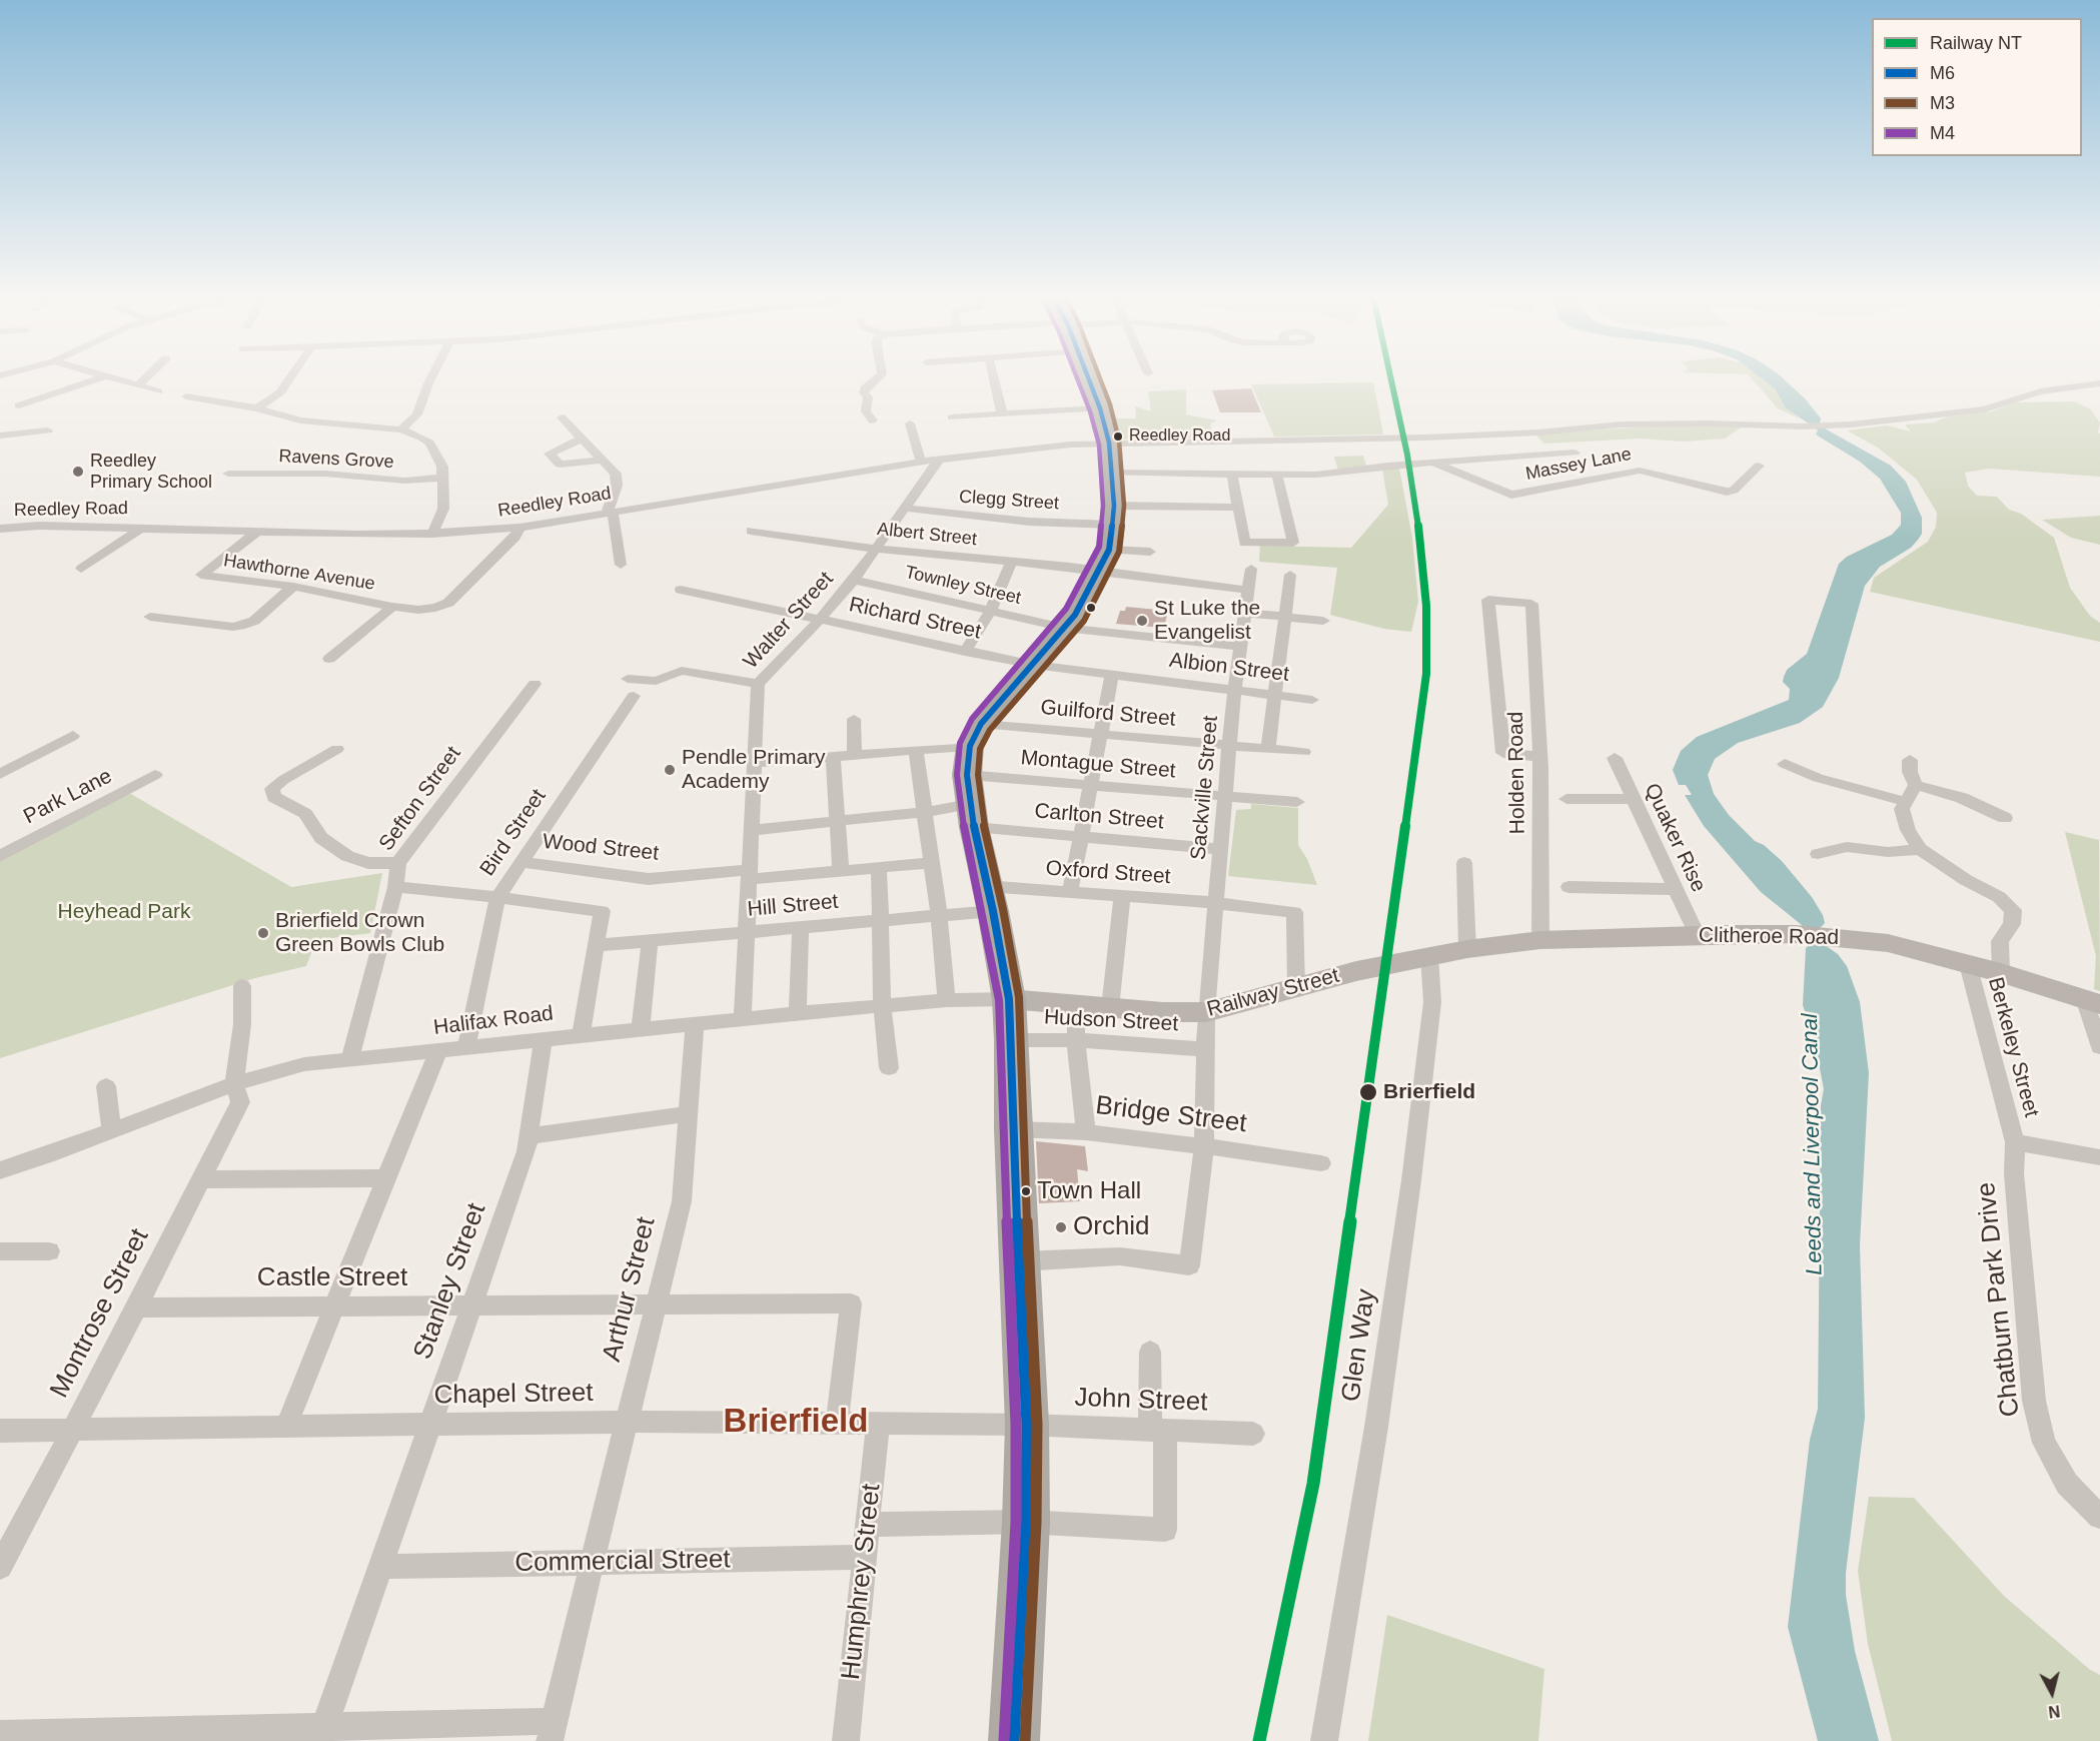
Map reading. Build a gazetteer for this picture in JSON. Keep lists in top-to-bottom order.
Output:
{
  "streets": {
    "main road": ["Clitheroe Road", "Railway Street"],
    "street": [
      "Ravens Grove",
      "Massey Lane",
      "Clegg Street",
      "Reedley Road",
      "Albert Street",
      "Hawthorne Avenue",
      "Townley Street",
      "Richard Street",
      "Walter Street",
      "Albion Street",
      "Guilford Street",
      "Montague Street",
      "Holden Road",
      "Sackville Street",
      "Park Lane",
      "Sefton Street",
      "Carlton Street",
      "Bird Street",
      "Quaker Rise",
      "Wood Street",
      "Oxford Street",
      "Hill Street",
      "Halifax Road",
      "Hudson Street",
      "Berkeley Street",
      "Bridge Street",
      "Castle Street",
      "Stanley Street",
      "Arthur Street",
      "Chatburn Park Drive",
      "Montrose Street",
      "Glen Way",
      "Chapel Street",
      "John Street",
      "Commercial Street",
      "Humphrey Street"
    ]
  },
  "crossings": [
    ["Clegg Street", "Albert Street"],
    ["Clegg Street", "Walter Street"],
    ["Reedley Road", "Hawthorne Avenue"],
    ["Reedley Road", "Walter Street"],
    ["Albert Street", "Walter Street"],
    ["Townley Street", "Walter Street"],
    ["Townley Street", "Sackville Street"],
    ["Richard Street", "Walter Street"],
    ["Richard Street", "Albion Street"],
    ["Walter Street", "Guilford Street"],
    ["Walter Street", "Carlton Street"],
    ["Walter Street", "Wood Street"],
    ["Walter Street", "Hill Street"],
    ["Walter Street", "Halifax Road"],
    ["Albion Street", "Sackville Street"],
    ["Guilford Street", "Sackville Street"],
    ["Montague Street", "Sackville Street"],
    ["Holden Road", "Clitheroe Road"],
    ["Sackville Street", "Carlton Street"],
    ["Sackville Street", "Oxford Street"],
    ["Sackville Street", "Railway Street"],
    ["Sackville Street", "Hudson Street"],
    ["Sackville Street", "Bridge Street"],
    ["Sefton Street", "Halifax Road"],
    ["Bird Street", "Wood Street"],
    ["Bird Street", "Halifax Road"],
    ["Quaker Rise", "Clitheroe Road"],
    ["Oxford Street", "Hill Street"],
    ["Oxford Street", "Railway Street"],
    ["Clitheroe Road", "Railway Street"],
    ["Clitheroe Road", "Berkeley Street"],
    ["Clitheroe Road", "Glen Way"],
    ["Railway Street", "Halifax Road"],
    ["Railway Street", "Glen Way"],
    ["Halifax Road", "Stanley Street"],
    ["Halifax Road", "Arthur Street"],
    ["Halifax Road", "Montrose Street"],
    ["Berkeley Street", "Chatburn Park Drive"],
    ["Castle Street", "Stanley Street"],
    ["Castle Street", "Arthur Street"],
    ["Castle Street", "Montrose Street"],
    ["Castle Street", "Chapel Street"],
    ["Stanley Street", "Chapel Street"],
    ["Stanley Street", "Commercial Street"],
    ["Arthur Street", "Chapel Street"],
    ["Arthur Street", "Commercial Street"],
    ["Montrose Street", "Chapel Street"],
    ["Chapel Street", "John Street"],
    ["Chapel Street", "Humphrey Street"],
    ["Commercial Street", "Humphrey Street"]
  ],
  "districts": ["Brierfield"],
  "water": ["Leeds and Liverpool Canal"],
  "parks": ["Heyhead Park"],
  "places": [
    "Reedley Road",
    "Reedley Primary School",
    "St Luke the Evangelist",
    "Pendle Primary Academy",
    "Brierfield Crown Green Bowls Club",
    "Brierfield",
    "Town Hall",
    "Orchid"
  ],
  "lines": [
    "rail line NT",
    "transit line M6",
    "transit line M3",
    "transit line M4"
  ],
  "legend": [
    "Railway NT",
    "M6",
    "M3",
    "M4"
  ],
  "north": "bottom"
}
